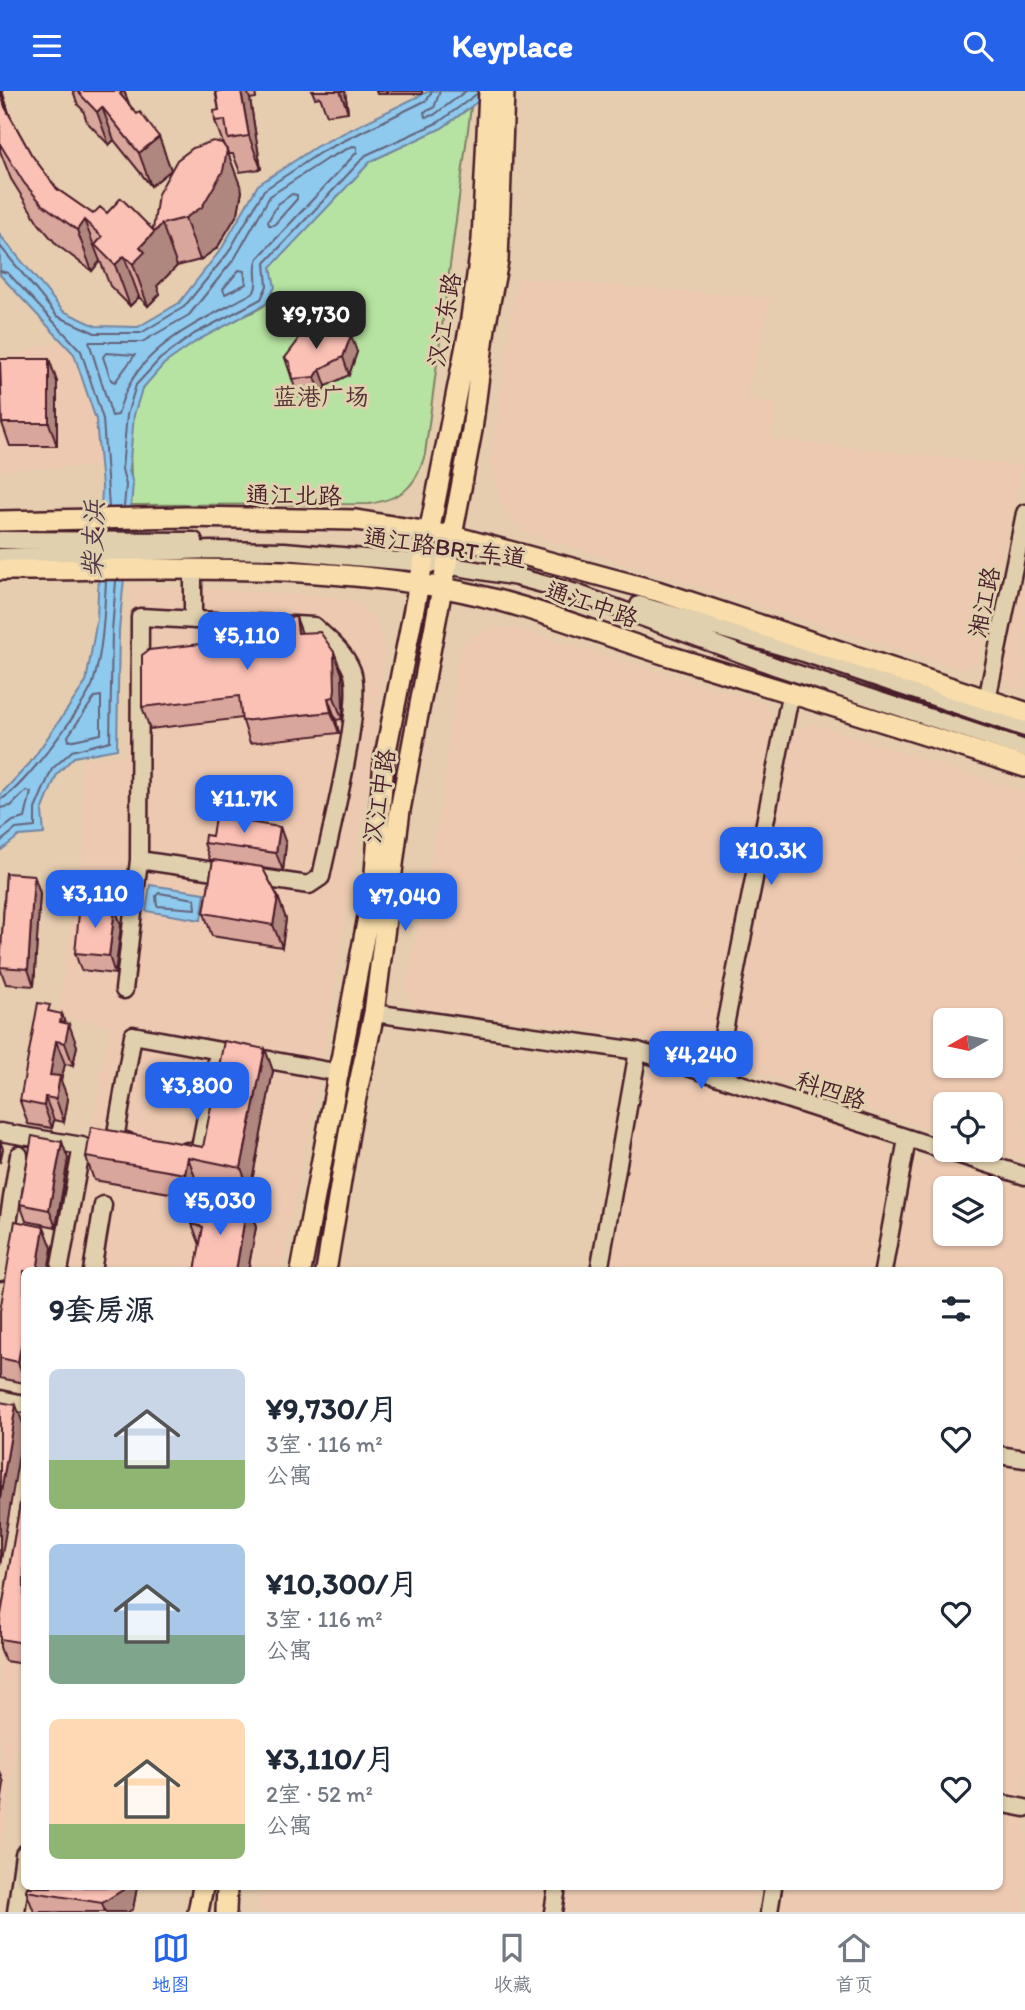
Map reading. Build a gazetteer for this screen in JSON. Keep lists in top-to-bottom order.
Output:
{
  "streets": {
    "main road": [
      "汉江东路",
      "通江北路",
      "通江中路",
      "汉江中路"
    ],
    "street": ["通江路BRT车道", "湘江路", "科四路"]
  },
  "crossings": [
    ["汉江东路", "通江北路"],
    ["汉江东路", "通江路BRT车道"],
    ["汉江东路", "通江中路"],
    ["汉江东路", "汉江中路"],
    ["通江北路", "通江中路"],
    ["通江北路", "汉江中路"],
    ["通江路BRT车道", "通江中路"],
    ["通江路BRT车道", "汉江中路"],
    ["湘江路", "通江中路"],
    ["通江中路", "汉江中路"],
    ["汉江中路", "科四路"]
  ],
  "water": ["柴支浜"],
  "parks": ["蓝港广场"],
  "north": "left",
  "page": {
    "header": "Keyplace",
    "price": [
      "¥9,730",
      "¥5,110",
      "¥11.7K",
      "¥10.3K",
      "¥3,110",
      "¥7,040",
      "¥4,240",
      "¥3,800",
      "¥5,030"
    ],
    "heading": "9套房源",
    "list": [
      {
        "name": "¥9,730/月",
        "note": "3室 · 116 m² · 公寓"
      },
      {
        "name": "¥10,300/月",
        "note": "3室 · 116 m² · 公寓"
      },
      {
        "name": "¥3,110/月",
        "note": "2室 · 52 m² · 公寓"
      }
    ],
    "tabs": ["地图", "收藏", "首页"]
  }
}
